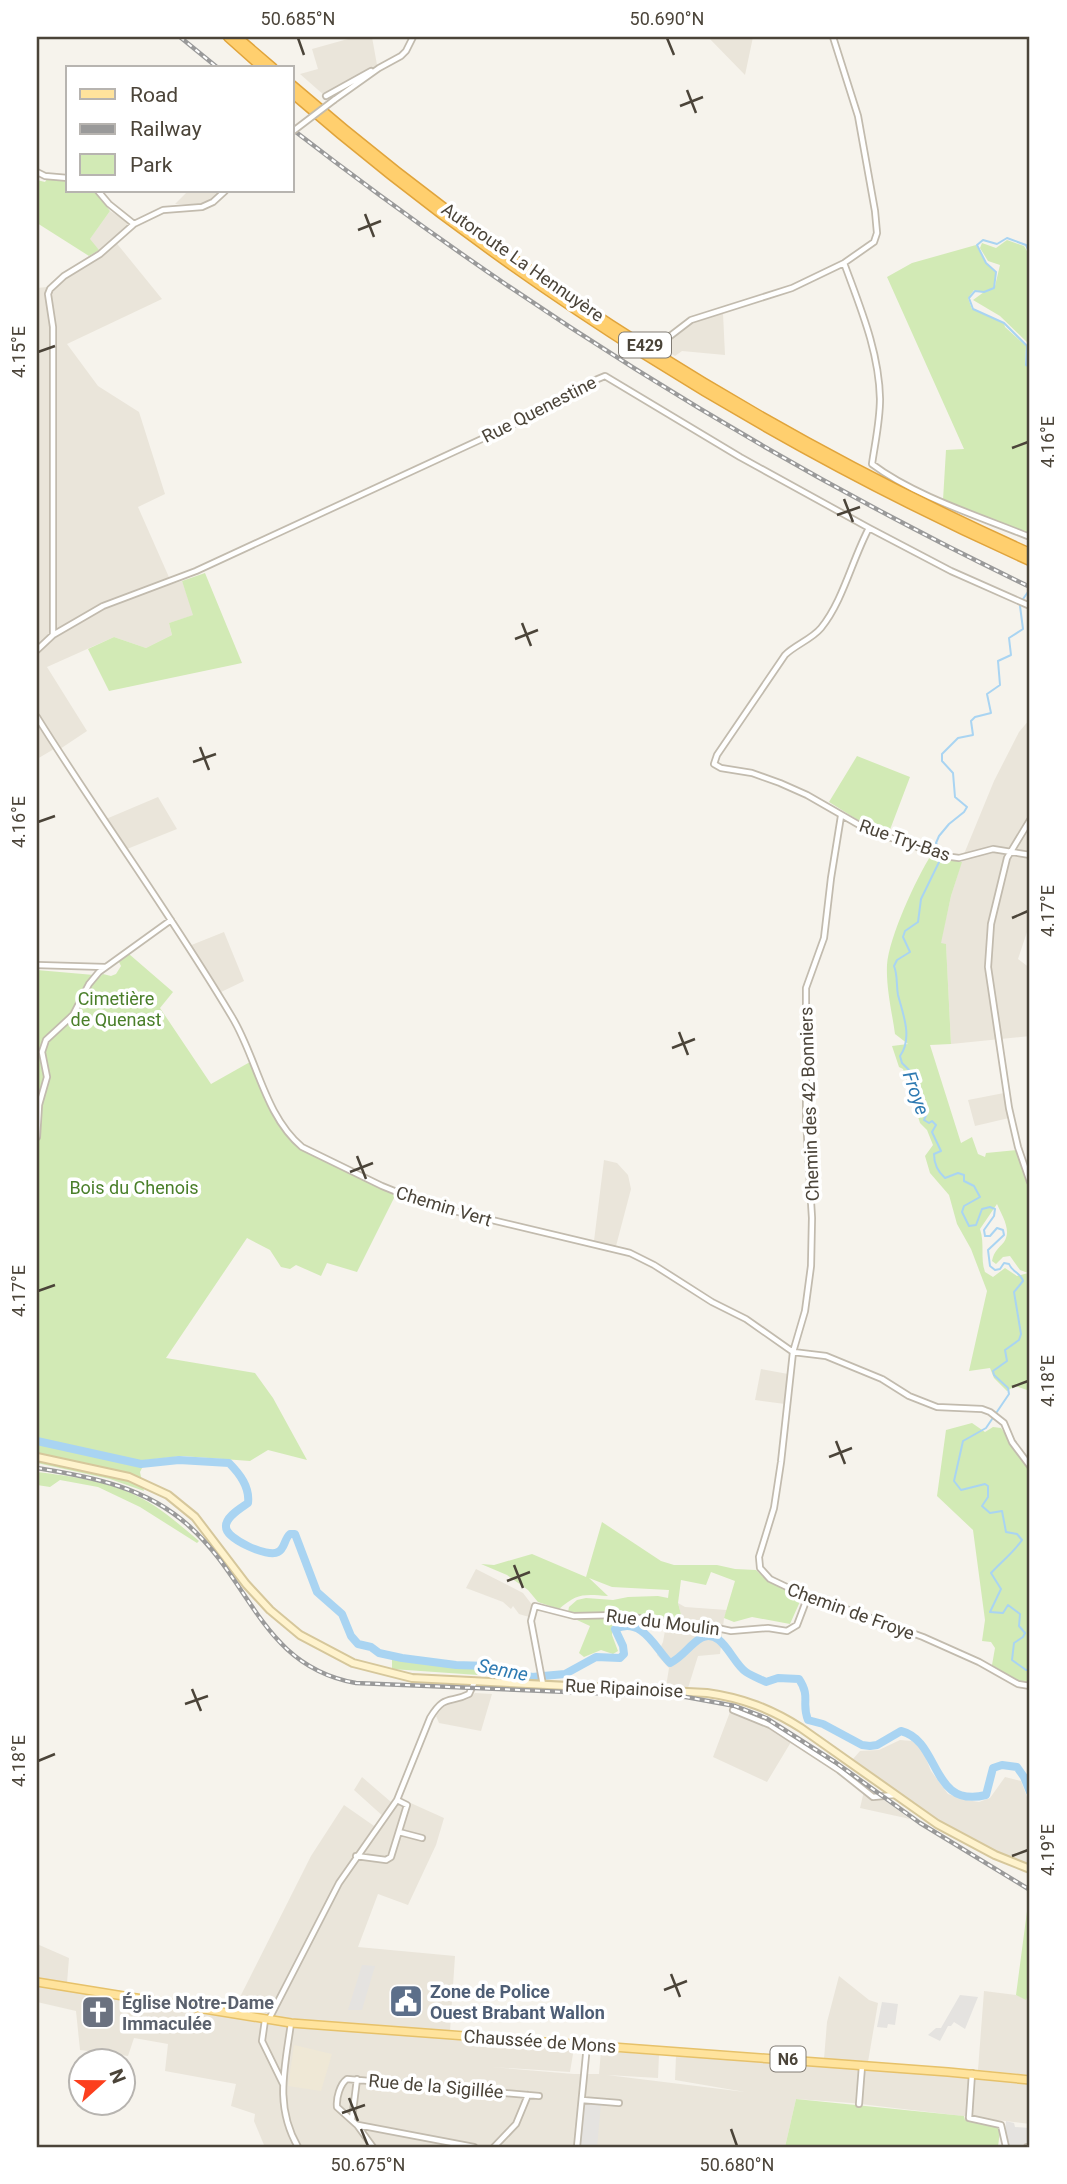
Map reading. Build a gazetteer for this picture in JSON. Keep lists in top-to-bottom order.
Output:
{
  "streets": {
    "highway": ["Autoroute La Hennuyère", "E429"],
    "main road": ["Chaussée de Mons", "N6"],
    "street": [
      "Rue Quenestine",
      "Rue Try-Bas",
      "Chemin des 42 Bonniers",
      "Chemin Vert",
      "Chemin de Froye",
      "Rue du Moulin",
      "Rue Ripainoise",
      "Rue de la Sigillée"
    ]
  },
  "crossings": [
    ["Rue Quenestine", "Rue Try-Bas"],
    ["Rue Try-Bas", "Chemin des 42 Bonniers"],
    ["Chemin des 42 Bonniers", "Chemin Vert"],
    ["Chemin des 42 Bonniers", "Chemin de Froye"],
    ["Chemin Vert", "Chemin de Froye"],
    ["Chemin de Froye", "Rue du Moulin"],
    ["Rue du Moulin", "Rue Ripainoise"]
  ],
  "water": ["Froye", "Senne"],
  "parks": ["Cimetière de Quenast", "Bois du Chenois"],
  "places": {
    "public building": ["Zone de Police Ouest Brabant Wallon"],
    "church": ["Église Notre-Dame Immaculée"]
  },
  "legend": ["Road", "Railway", "Park"],
  "north": "right",
  "coordinates": [
    "50.685°N",
    "50.690°N",
    "4.15°E",
    "4.16°E",
    "4.17°E",
    "4.18°E",
    "4.19°E",
    "50.675°N",
    "50.680°N"
  ]
}
